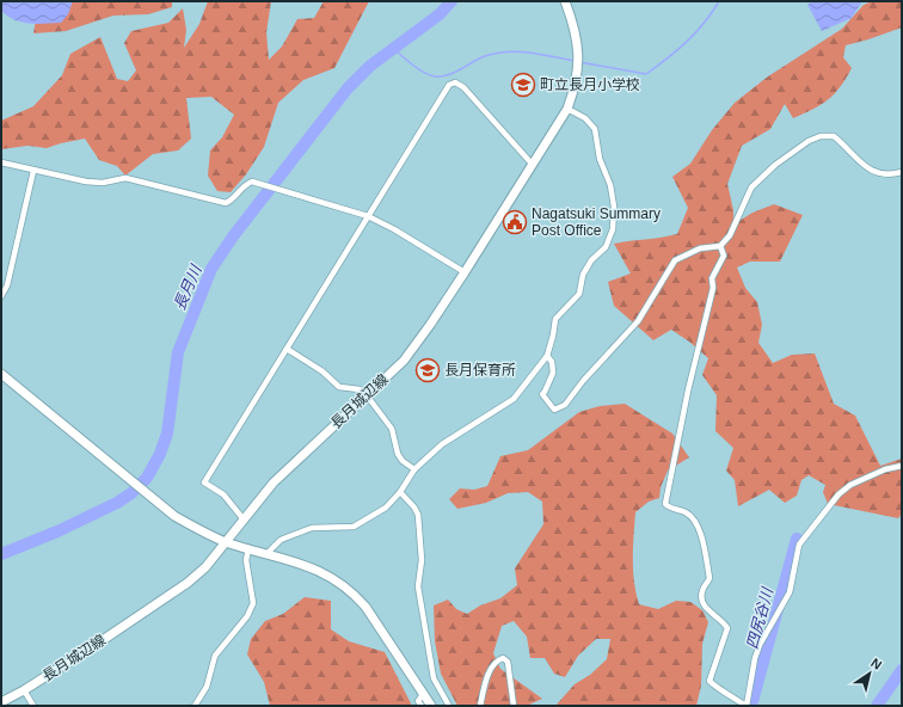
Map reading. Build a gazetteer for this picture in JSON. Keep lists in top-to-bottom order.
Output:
{
  "streets": {
    "main road": ["長月城辺線"]
  },
  "water": ["長月川", "四尻谷川"],
  "places": {
    "school or university": ["町立長月小学校", "長月保育所"],
    "public building": ["Nagatsuki Summary Post Office"]
  },
  "north": "top right"
}
